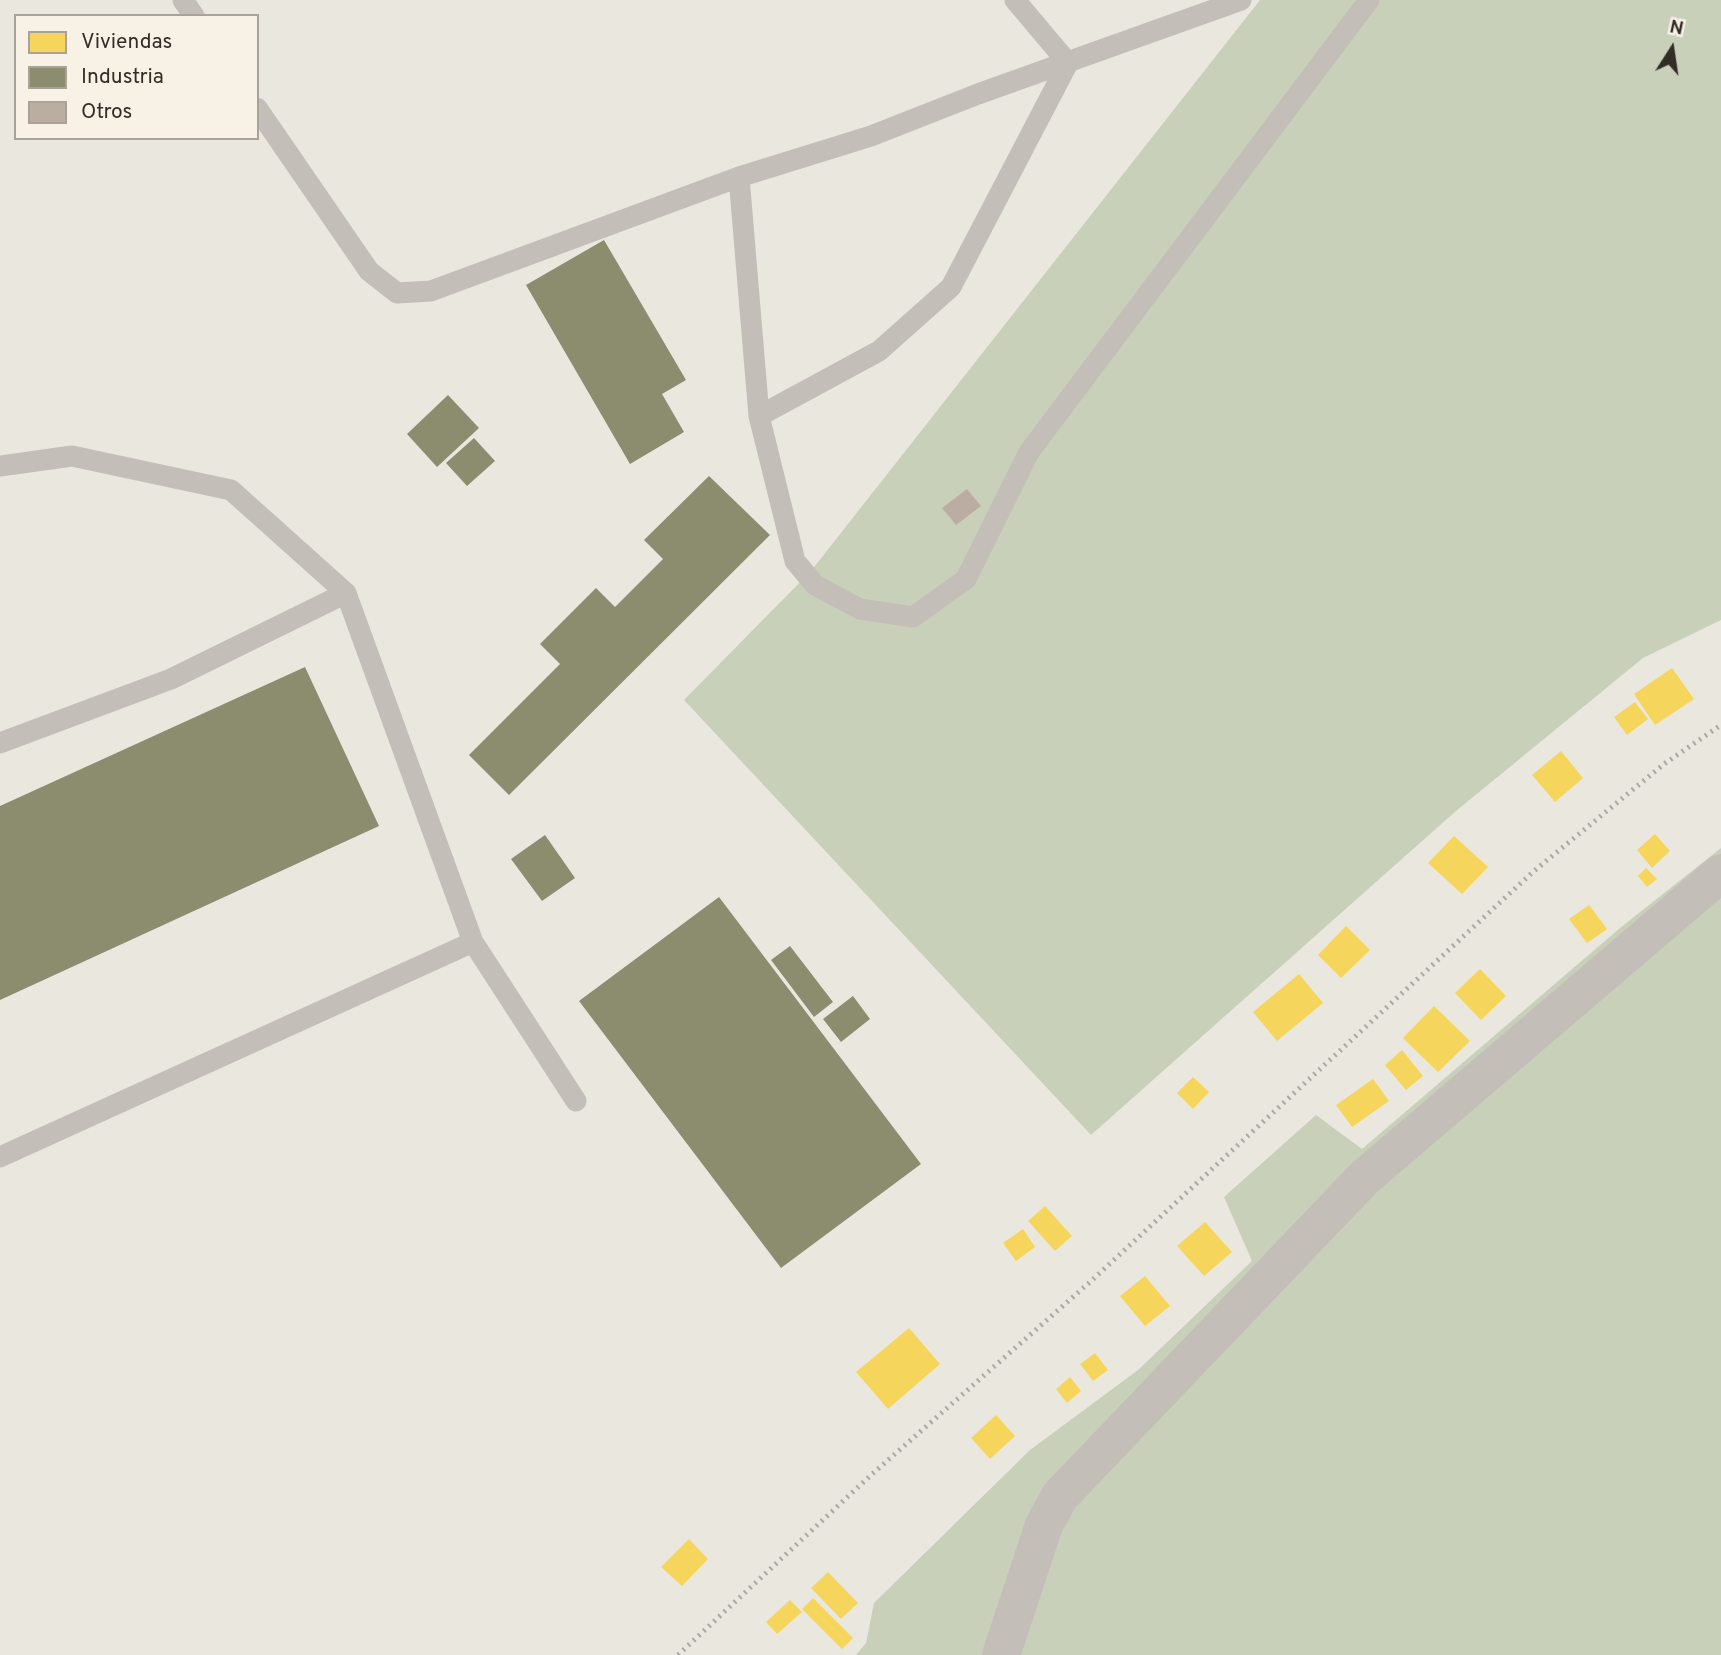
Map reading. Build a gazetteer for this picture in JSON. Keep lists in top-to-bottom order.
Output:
{
  "legend": ["Viviendas", "Industria", "Otros"],
  "north": "top"
}
